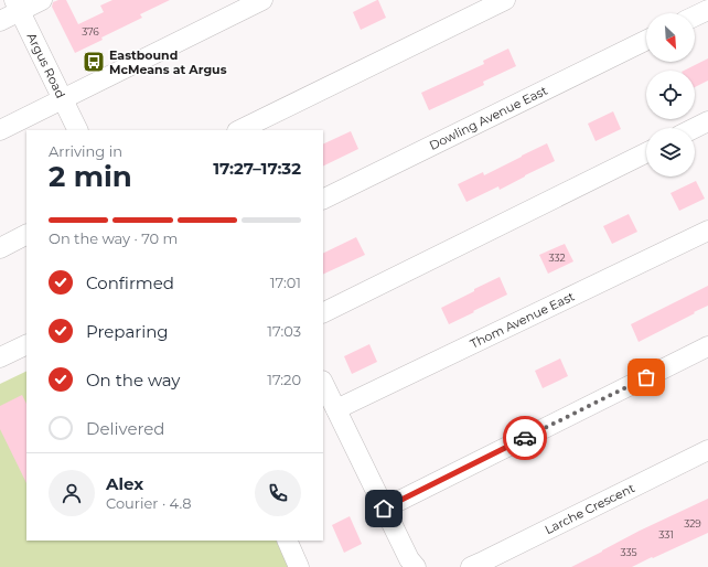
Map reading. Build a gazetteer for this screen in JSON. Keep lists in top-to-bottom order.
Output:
{
  "streets": {
    "street": [
      "Argus Road",
      "Dowling Avenue East",
      "Thom Avenue East",
      "Larche Crescent"
    ]
  },
  "places": {
    "bus stop": ["Eastbound McMeans at Argus"]
  },
  "house_numbers": [
    "376",
    "332",
    "329",
    "331",
    "335"
  ],
  "north": "bottom right",
  "page": {
    "heading": ["2 min", "Arriving in", "17:27–17:32"],
    "panel": ["Alex", "Courier · 4.8"],
    "bar": "On the way · 70 m",
    "list": [
      ["Confirmed", "17:01"],
      ["Preparing", "17:03"],
      ["On the way", "17:20"],
      "Delivered"
    ]
  }
}
